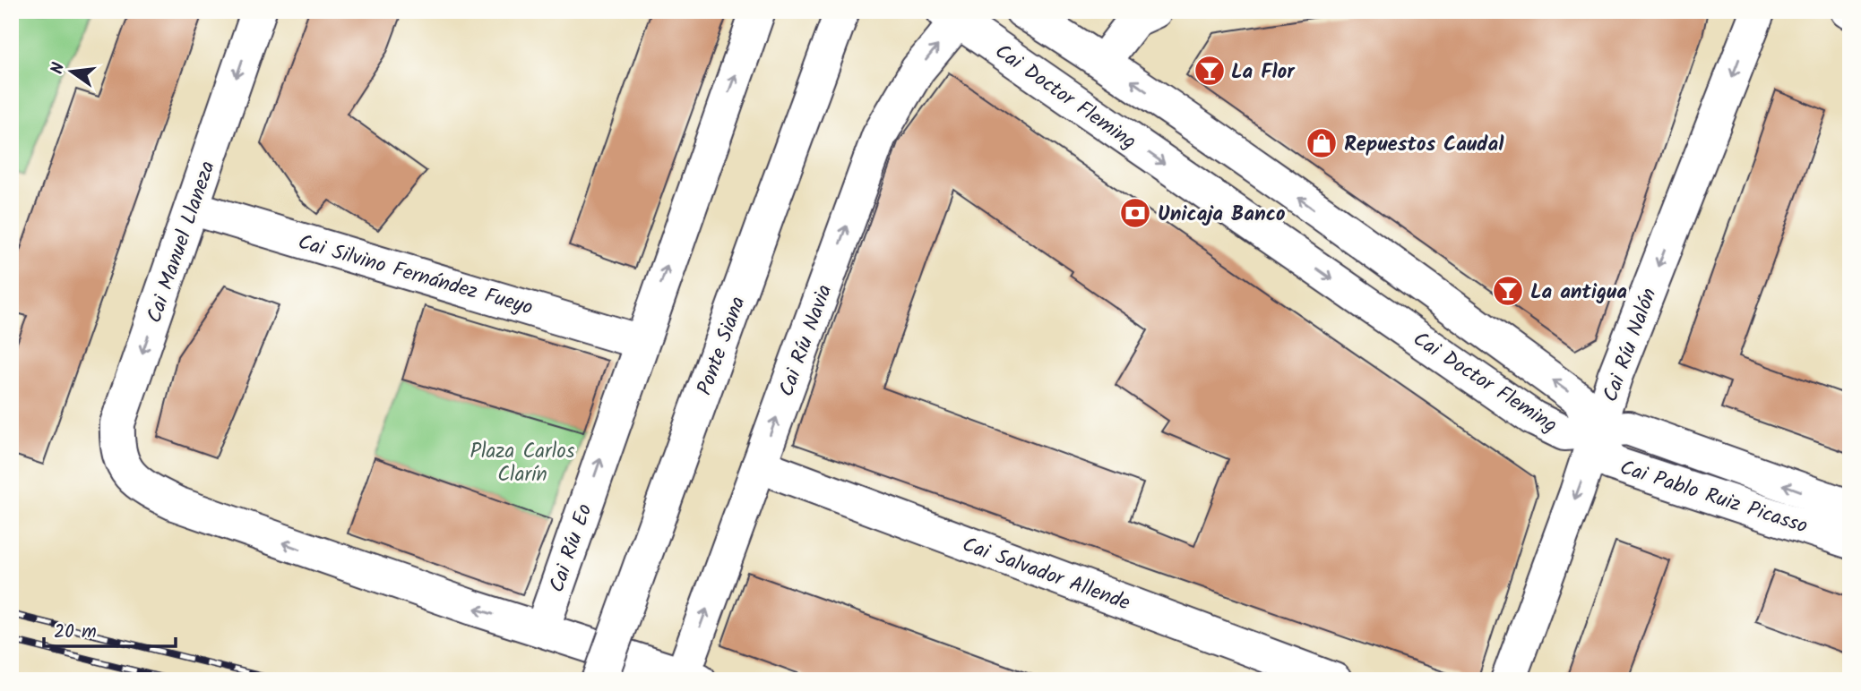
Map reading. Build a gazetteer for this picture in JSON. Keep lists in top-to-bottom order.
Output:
{
  "streets": {
    "street": [
      "Cai Doctor Fleming",
      "Cai Manuel Llaneza",
      "Cai Silvino Fernández Fueyo",
      "Cai Ríu Navia",
      "Cai Ríu Nalón",
      "Ponte Siana",
      "Cai Pablo Ruiz Picasso",
      "Cai Ríu Eo",
      "Cai Salvador Allende"
    ]
  },
  "crossings": [
    ["Cai Doctor Fleming", "Cai Ríu Navia"],
    ["Cai Doctor Fleming", "Cai Ríu Nalón"],
    ["Cai Doctor Fleming", "Cai Pablo Ruiz Picasso"],
    ["Cai Manuel Llaneza", "Cai Silvino Fernández Fueyo"],
    ["Cai Manuel Llaneza", "Cai Ríu Eo"],
    ["Cai Silvino Fernández Fueyo", "Cai Ríu Eo"],
    ["Cai Ríu Navia", "Cai Salvador Allende"],
    ["Cai Ríu Nalón", "Cai Pablo Ruiz Picasso"]
  ],
  "one_way": ["Cai Ríu Navia", "Cai Ríu Nalón", "Cai Ríu Eo"],
  "parks": ["Plaza Carlos Clarín"],
  "places": {
    "bar": ["La Flor", "La antigua"],
    "shop": ["Repuestos Caudal"],
    "bank": ["Unicaja Banco"]
  },
  "scale_bar": "20 m",
  "north": "left"
}
